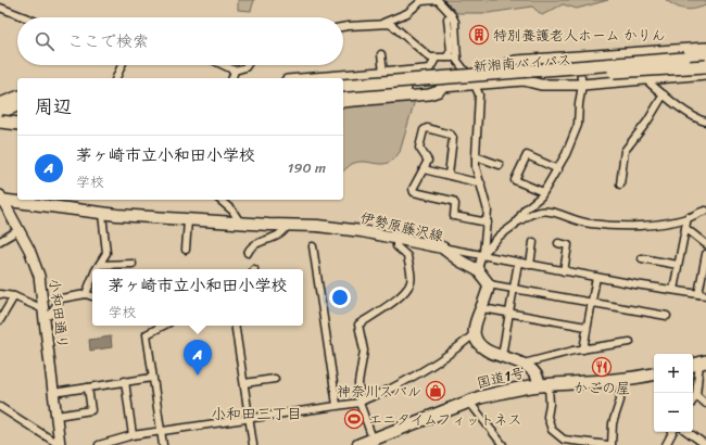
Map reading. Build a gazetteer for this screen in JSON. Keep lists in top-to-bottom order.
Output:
{
  "streets": {
    "highway": ["新湘南バイパス", "国道1号"],
    "main road": ["伊勢原藤沢線"],
    "street": ["小和田通り"]
  },
  "crossings": [
    ["伊勢原藤沢線", "小和田通り"]
  ],
  "districts": ["小和田三丁目"],
  "places": {
    "building": ["特別養護老人ホーム かりん"],
    "restaurant": ["かごの屋"],
    "shop": ["神奈川スバル"],
    "sports": ["エニタイムフィットネス"]
  },
  "page": {
    "search": "ここで検索",
    "heading": "周辺",
    "list": [
      {
        "mark": "A",
        "name": "茅ヶ崎市立小和田小学校",
        "note": "学校",
        "value": "190 m"
      }
    ],
    "popup": ["茅ヶ崎市立小和田小学校", "学校"],
    "pins": "A",
    "map_buttons": ["+", "−"]
  }
}
